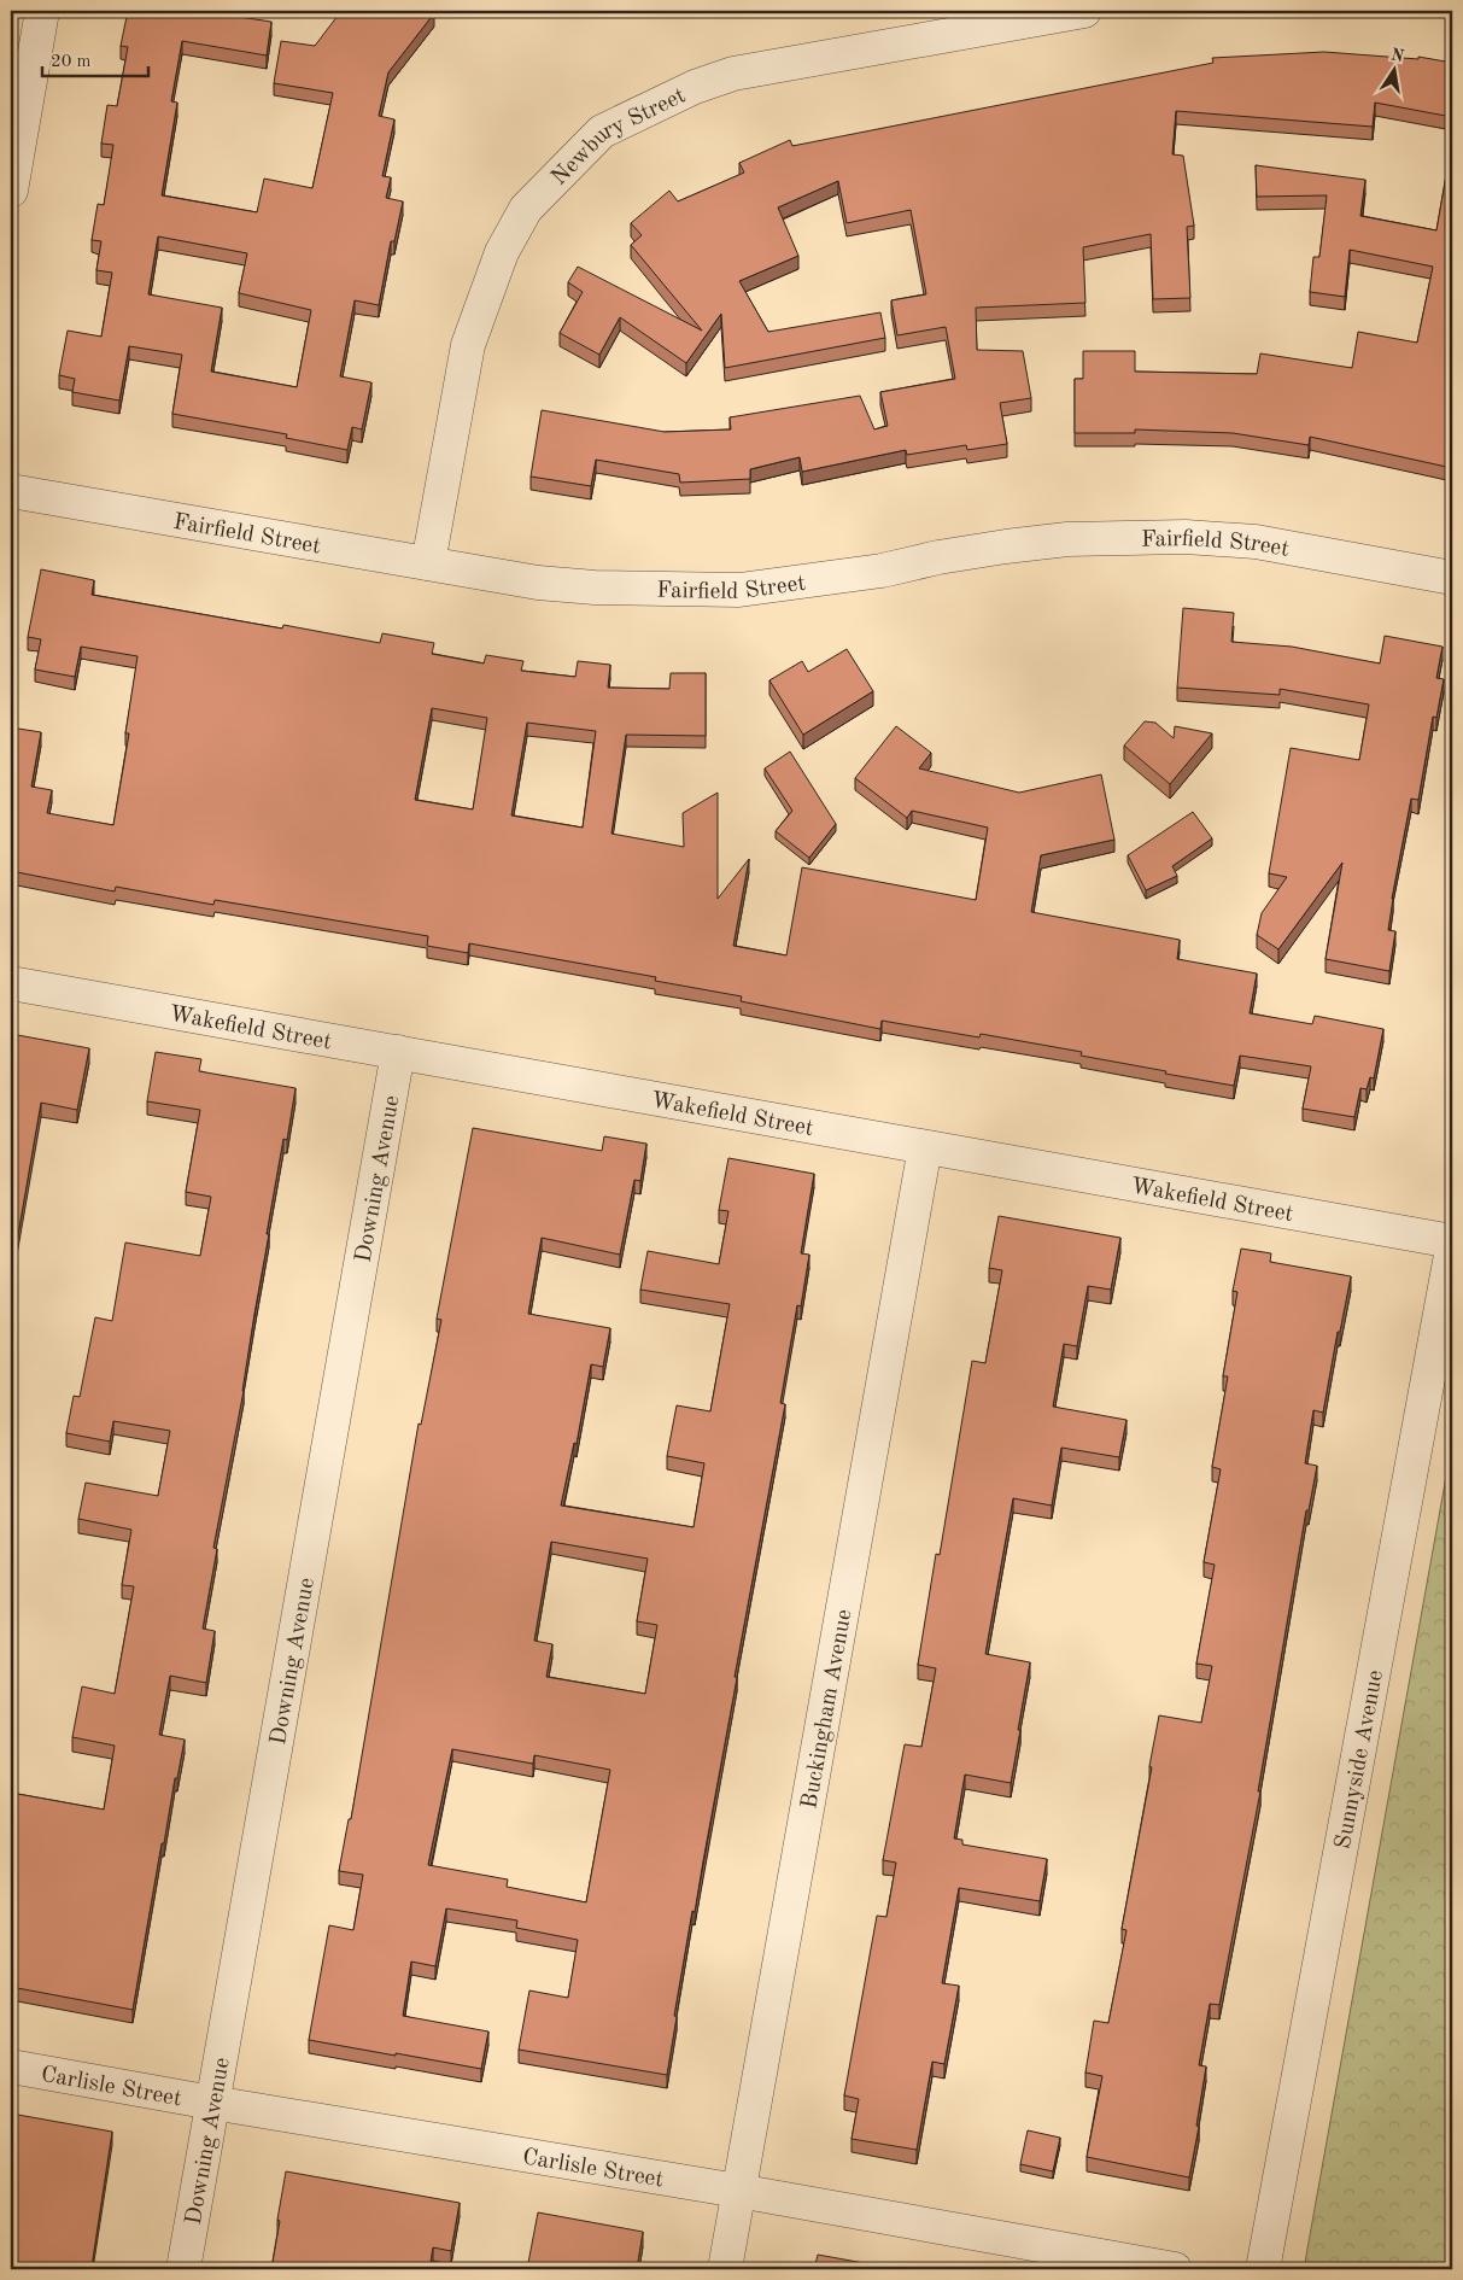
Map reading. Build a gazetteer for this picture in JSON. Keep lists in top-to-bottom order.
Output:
{
  "streets": {
    "street": [
      "Newbury Street",
      "Fairfield Street",
      "Wakefield Street",
      "Downing Avenue",
      "Buckingham Avenue",
      "Sunnyside Avenue",
      "Carlisle Street"
    ]
  },
  "crossings": [
    ["Newbury Street", "Fairfield Street"],
    ["Wakefield Street", "Downing Avenue"],
    ["Wakefield Street", "Buckingham Avenue"],
    ["Downing Avenue", "Carlisle Street"],
    ["Buckingham Avenue", "Carlisle Street"]
  ],
  "scale_bar": "20 m",
  "north": "top"
}
